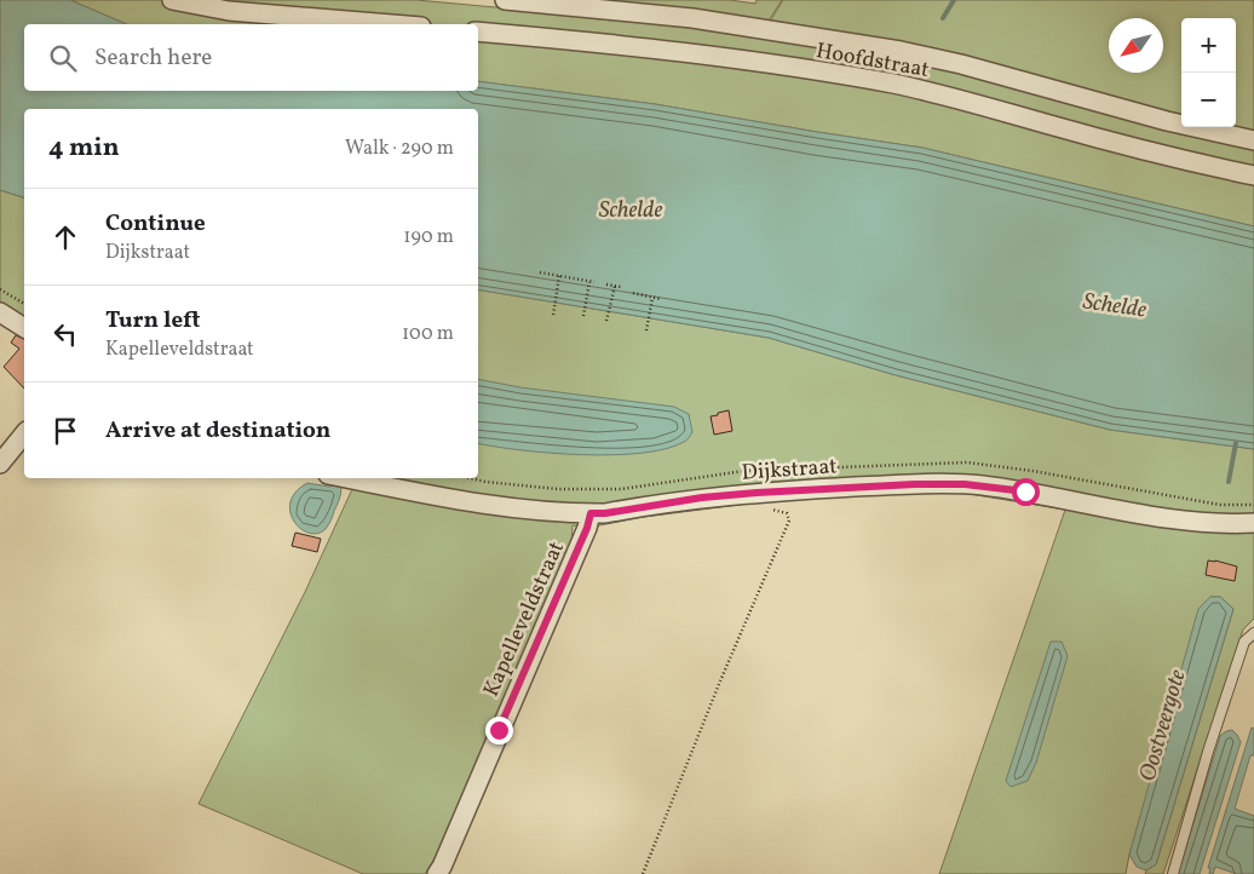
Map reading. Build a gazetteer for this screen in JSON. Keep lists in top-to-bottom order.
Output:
{
  "streets": {
    "street": ["Hoofdstraat", "Dijkstraat", "Kapelleveldstraat"]
  },
  "crossings": [
    ["Dijkstraat", "Kapelleveldstraat"]
  ],
  "water": ["Schelde", "Oostveergote"],
  "north": "bottom left",
  "page": {
    "map_buttons": ["+", "−"],
    "search": "Search here",
    "heading": ["4 min", "Walk · 290 m"],
    "list": [
      ["Continue", "Dijkstraat", "190 m"],
      ["Turn left", "Kapelleveldstraat", "100 m"],
      "Arrive at destination"
    ]
  }
}
